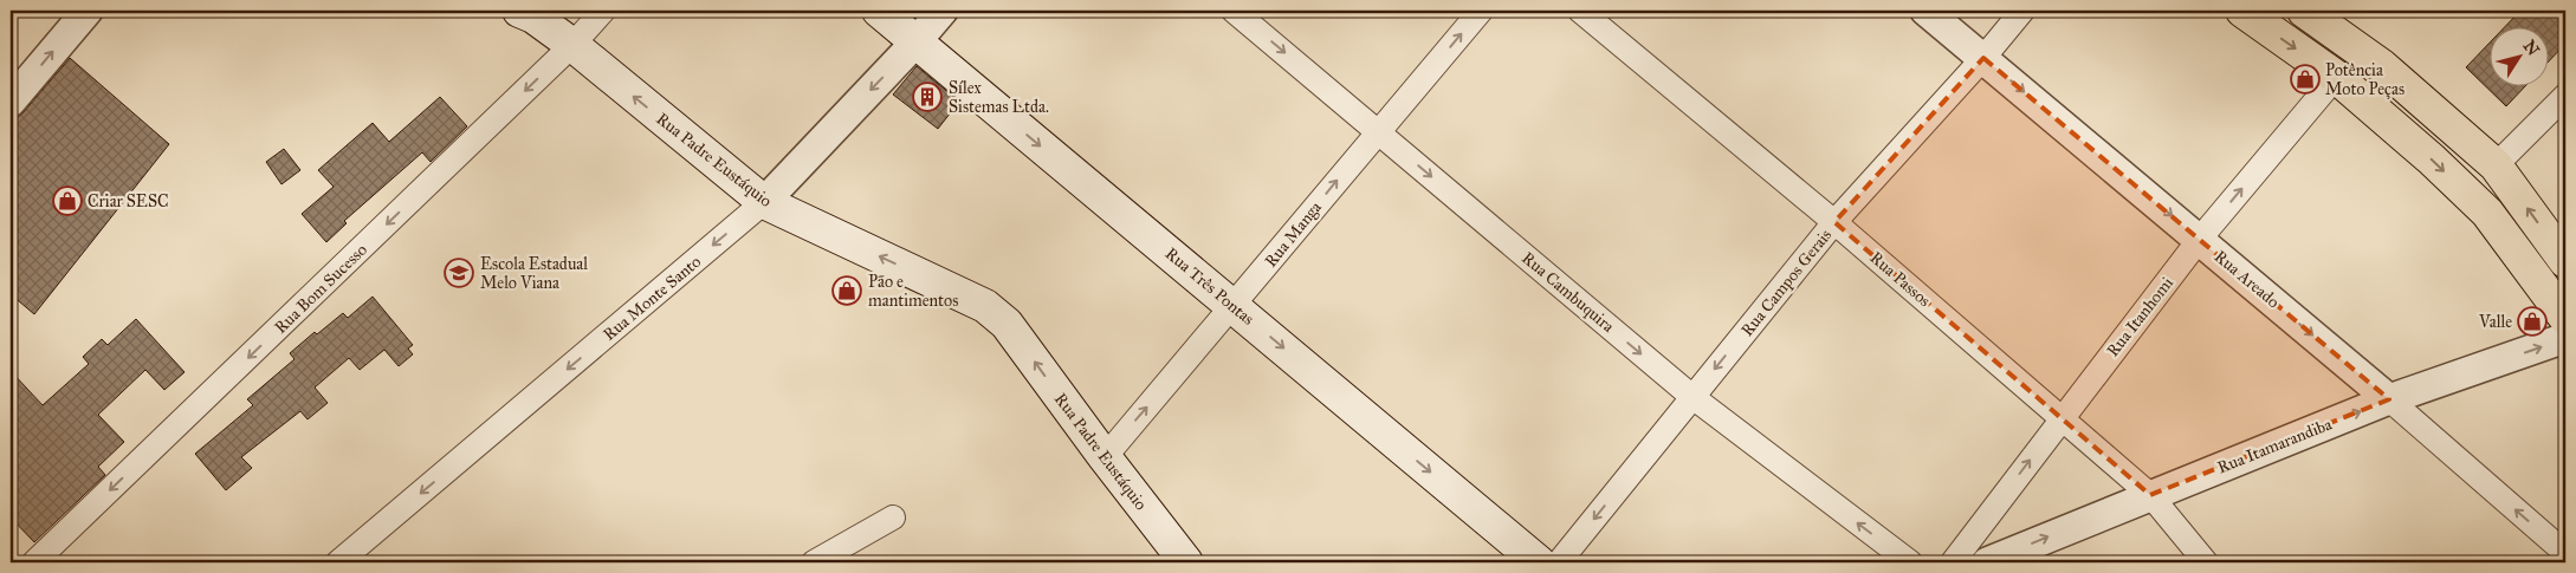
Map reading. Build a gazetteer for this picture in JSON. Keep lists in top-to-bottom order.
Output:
{
  "streets": {
    "main road": ["Rua Padre Eustáquio", "Rua Três Pontas"],
    "street": [
      "Rua Manga",
      "Rua Passos",
      "Rua Areado",
      "Rua Campos Gerais",
      "Rua Bom Sucesso",
      "Rua Cambuquira",
      "Rua Monte Santo",
      "Rua Itanhomi",
      "Rua Itamarandiba"
    ]
  },
  "crossings": [
    ["Rua Padre Eustáquio", "Rua Manga"],
    ["Rua Padre Eustáquio", "Rua Bom Sucesso"],
    ["Rua Padre Eustáquio", "Rua Monte Santo"],
    ["Rua Manga", "Rua Três Pontas"],
    ["Rua Manga", "Rua Cambuquira"],
    ["Rua Passos", "Rua Campos Gerais"],
    ["Rua Passos", "Rua Itanhomi"],
    ["Rua Passos", "Rua Itamarandiba"],
    ["Rua Areado", "Rua Campos Gerais"],
    ["Rua Areado", "Rua Itanhomi"],
    ["Rua Areado", "Rua Itamarandiba"],
    ["Rua Campos Gerais", "Rua Cambuquira"],
    ["Rua Três Pontas", "Rua Monte Santo"]
  ],
  "one_way": [
    "Rua Padre Eustáquio",
    "Rua Manga",
    "Rua Campos Gerais",
    "Rua Três Pontas",
    "Rua Bom Sucesso",
    "Rua Monte Santo",
    "Rua Itanhomi",
    "Rua Itamarandiba"
  ],
  "places": {
    "shop": [
      "Potência Moto Peças",
      "Criar SESC",
      "Pão e mantimentos",
      "Valle"
    ],
    "building": ["Sílex Sistemas Ltda."],
    "school or university": ["Escola Estadual Melo Viana"]
  },
  "north": "top right"
}
